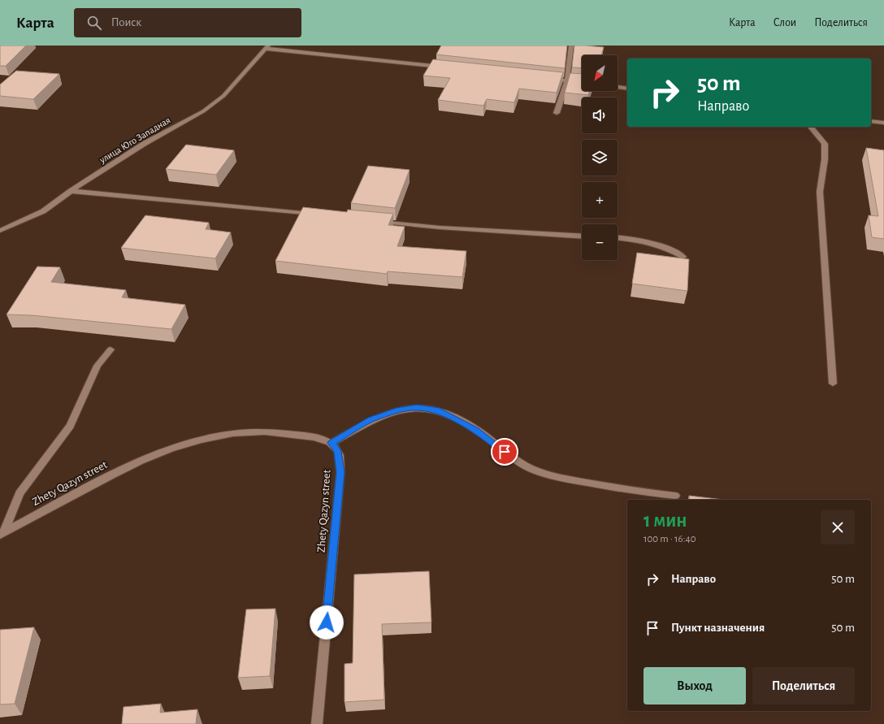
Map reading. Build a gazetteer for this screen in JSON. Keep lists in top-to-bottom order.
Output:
{
  "streets": {
    "street": ["улица Юго Западная", "Zhety Qazyn street"]
  },
  "north": "bottom left",
  "page": {
    "header": "Карта",
    "search": "Поиск",
    "nav": ["Карта", "Слои", "Поделиться"],
    "map_buttons": ["+", "−"],
    "turn": ["50 m", "Направо"],
    "heading": ["1 мин", "100 m · 16:40"],
    "list": [
      {
        "name": "Направо",
        "value": "50 m"
      },
      {
        "name": "Пункт назначения",
        "value": "50 m"
      }
    ],
    "buttons": ["Выход", "Поделиться"]
  }
}
